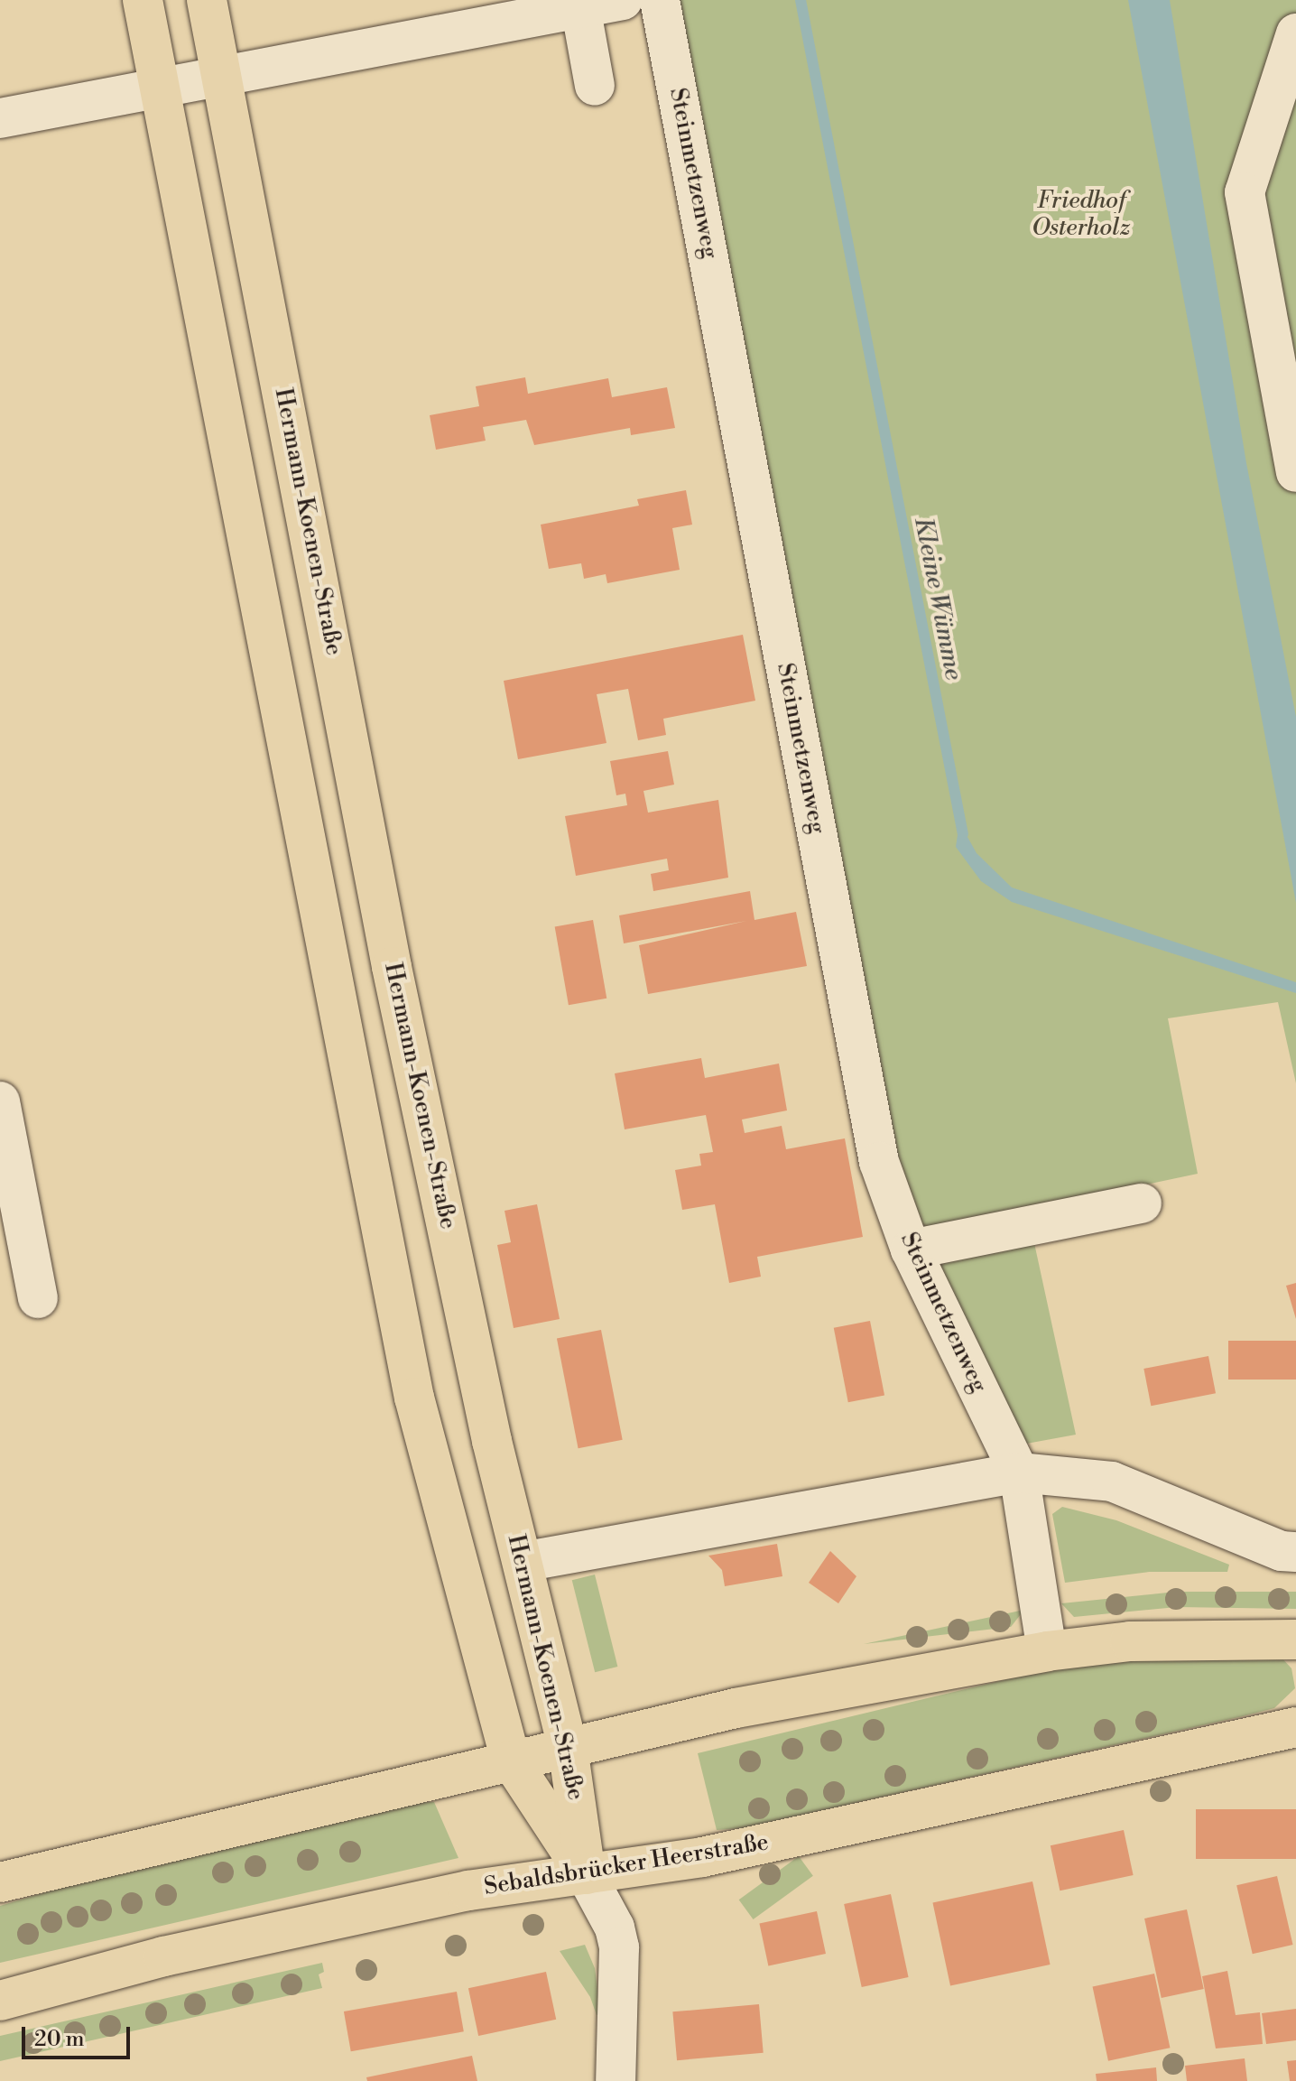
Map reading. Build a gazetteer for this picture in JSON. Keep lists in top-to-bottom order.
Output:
{
  "streets": {
    "main road": ["Hermann-Koenen-Straße", "Sebaldsbrücker Heerstraße"],
    "street": ["Steinmetzenweg"]
  },
  "crossings": [
    ["Hermann-Koenen-Straße", "Sebaldsbrücker Heerstraße"]
  ],
  "water": ["Kleine Wümme"],
  "parks": ["Friedhof Osterholz"],
  "scale_bar": "20 m"
}
